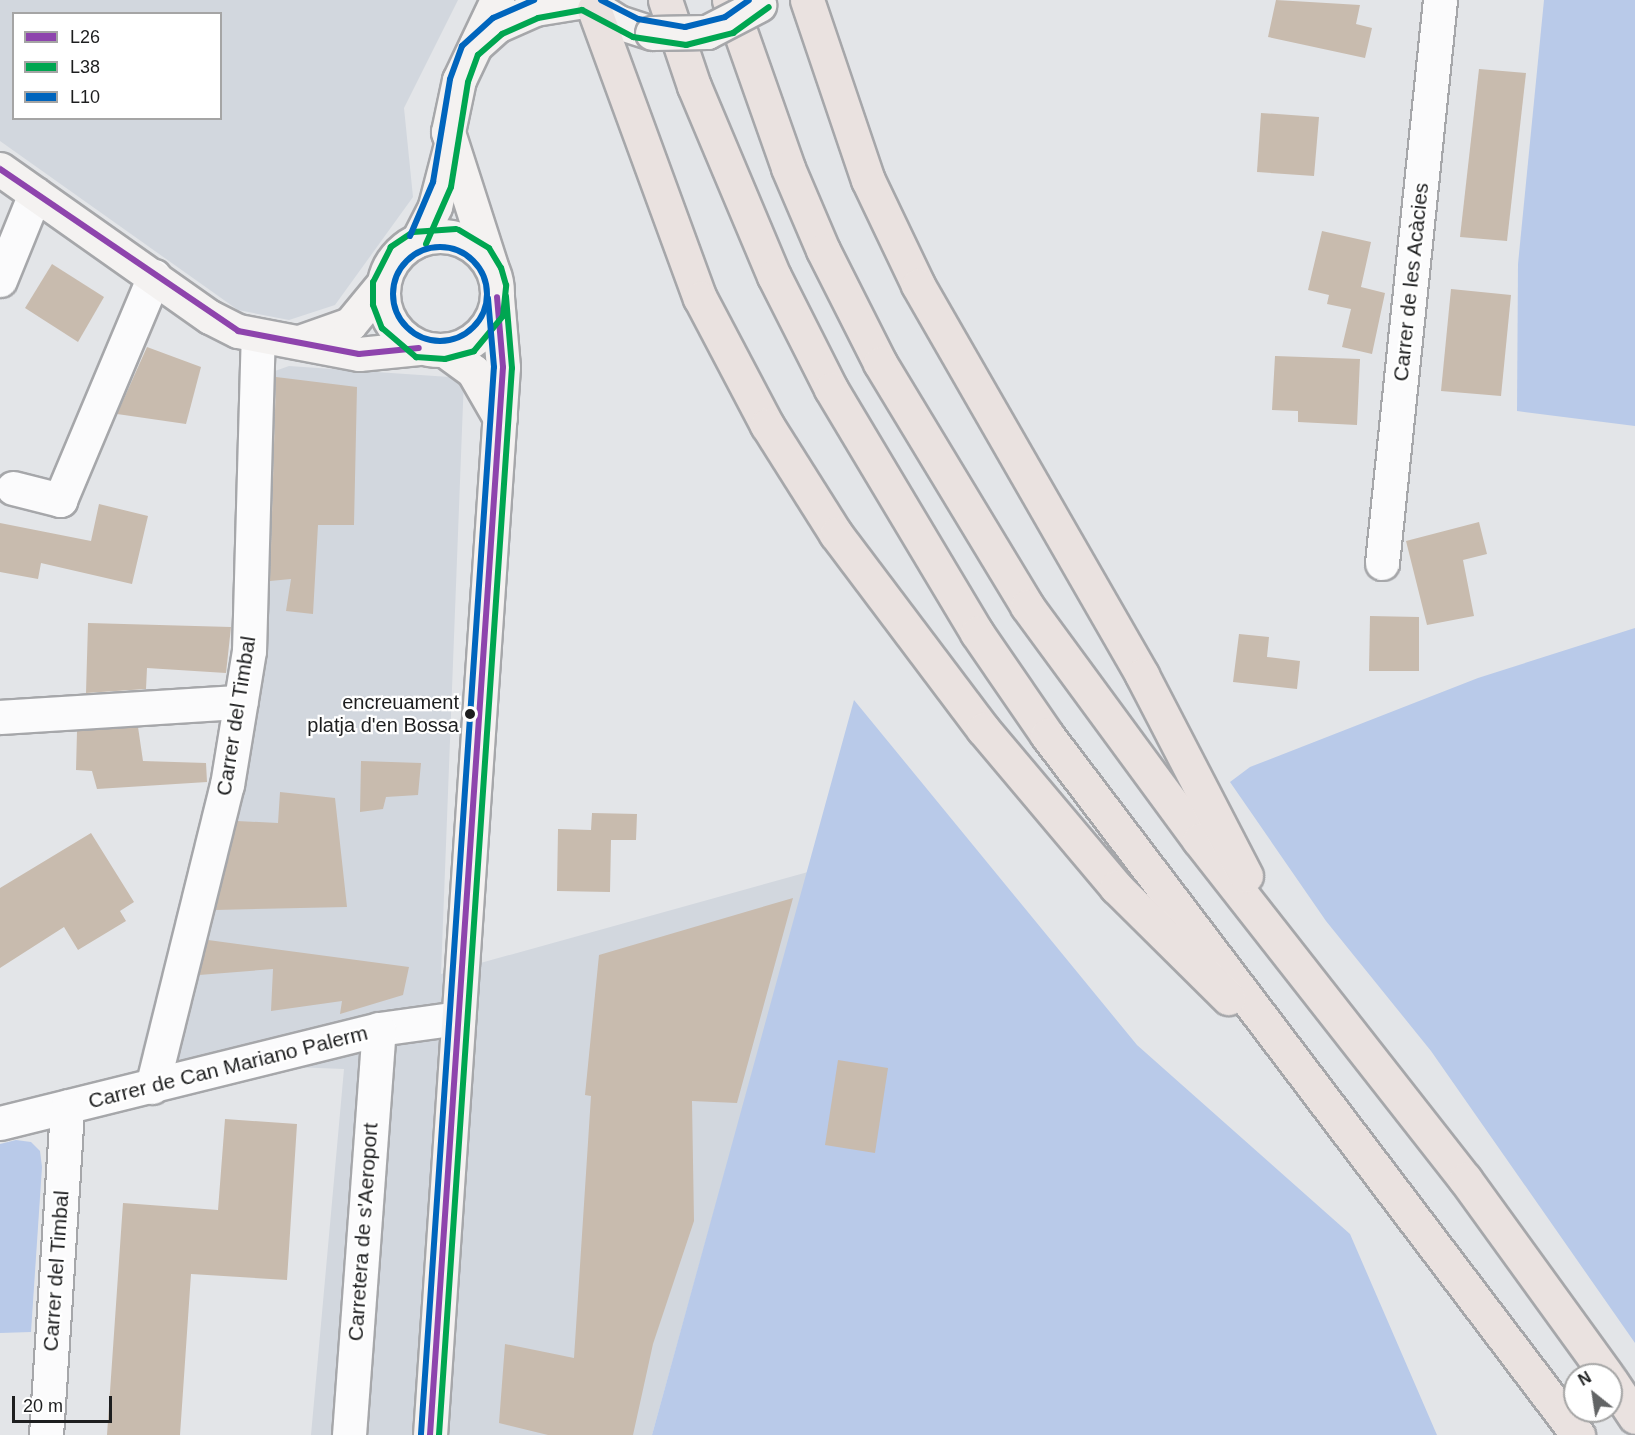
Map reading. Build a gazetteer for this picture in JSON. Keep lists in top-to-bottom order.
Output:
{
  "streets": {
    "street": [
      "Carrer de les Acàcies",
      "Carrer del Timbal",
      "Carrer de Can Mariano Palerm",
      "Carretera de s'Aeroport"
    ]
  },
  "crossings": [
    ["Carrer del Timbal", "Carrer de Can Mariano Palerm"],
    ["Carrer de Can Mariano Palerm", "Carretera de s'Aeroport"]
  ],
  "places": ["encreuament platja d'en Bossa"],
  "lines": ["transit line L10", "transit line L38", "transit line L26"],
  "legend": ["L26", "L38", "L10"],
  "scale_bar": "20 m",
  "north": "top left"
}
